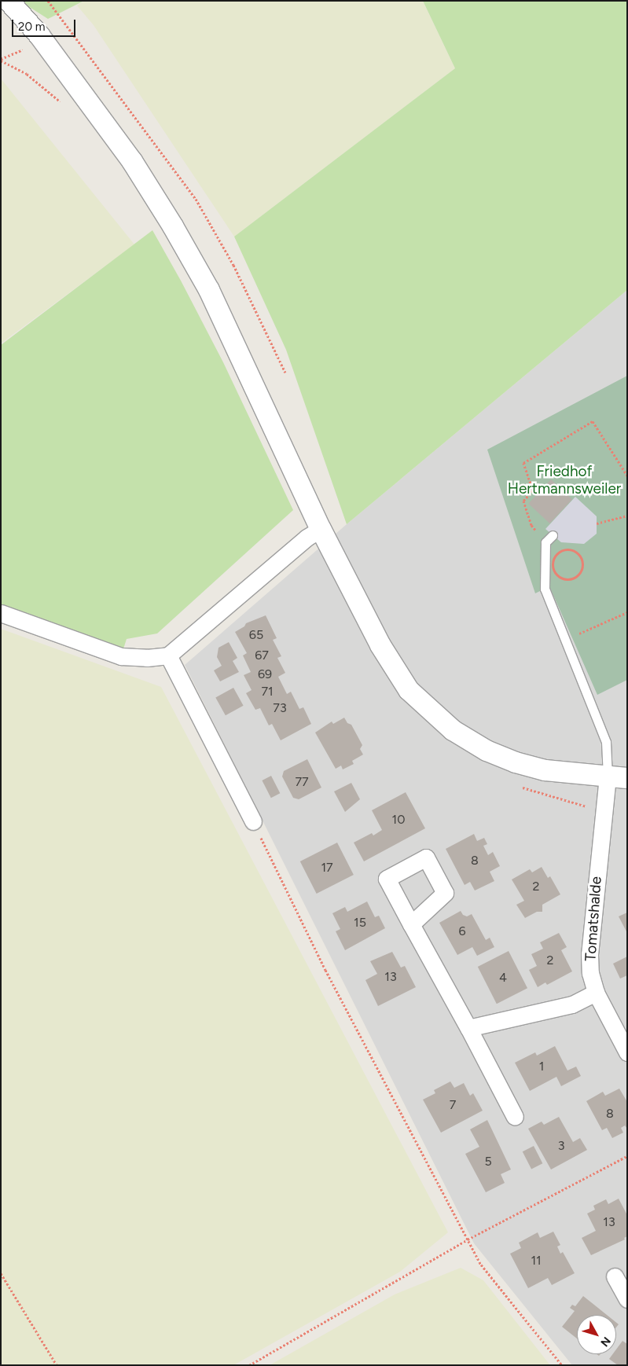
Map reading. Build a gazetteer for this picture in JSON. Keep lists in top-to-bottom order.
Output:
{
  "streets": {
    "street": ["Tomatshalde"]
  },
  "parks": ["Friedhof Hertmannsweiler"],
  "house_numbers": [
    "65",
    "67",
    "69",
    "71",
    "73",
    "77",
    "10",
    "8",
    "17",
    "2",
    "15",
    "6",
    "2",
    "13",
    "4",
    "1",
    "7",
    "8",
    "3",
    "5",
    "13",
    "11"
  ],
  "scale_bar": "20 m",
  "north": "bottom right"
}
